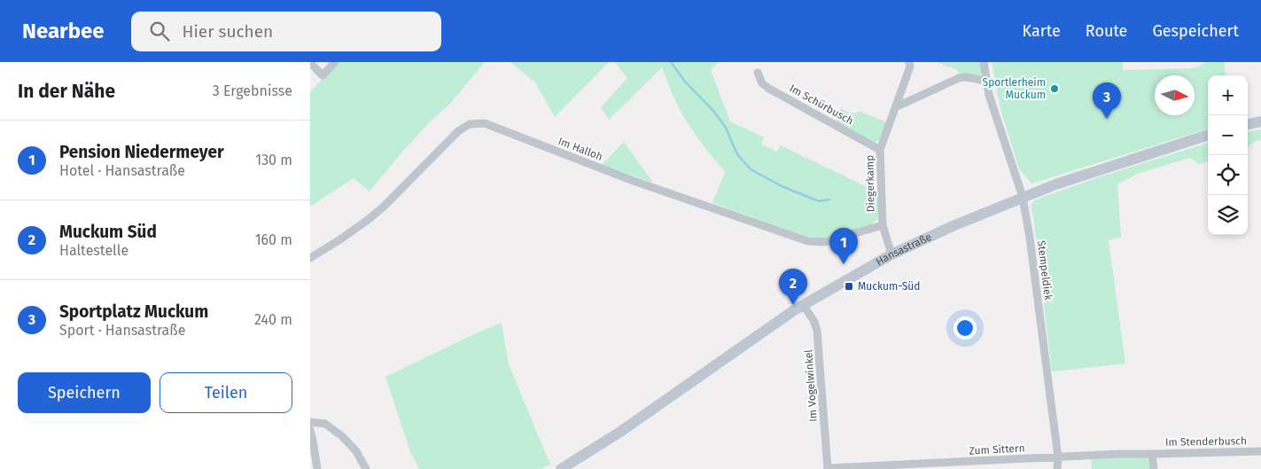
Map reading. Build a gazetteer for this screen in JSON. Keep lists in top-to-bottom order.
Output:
{
  "streets": {
    "main road": ["Hansastraße"],
    "street": [
      "Im Schürbusch",
      "Im Halloh",
      "Diegerkamp",
      "Stempeldiek",
      "Im Vogelwinkel",
      "Im Stenderbusch",
      "Zum Sittern"
    ]
  },
  "crossings": [
    ["Im Schürbusch", "Diegerkamp"],
    ["Im Halloh", "Diegerkamp"],
    ["Diegerkamp", "Hansastraße"],
    ["Hansastraße", "Stempeldiek"],
    ["Hansastraße", "Im Vogelwinkel"],
    ["Stempeldiek", "Zum Sittern"],
    ["Im Vogelwinkel", "Zum Sittern"],
    ["Im Stenderbusch", "Zum Sittern"]
  ],
  "places": {
    "other": ["Sportlerheim Muckum"],
    "transit": ["Muckum-Süd"]
  },
  "north": "right",
  "page": {
    "header": "Nearbee",
    "search": "Hier suchen",
    "nav": ["Karte", "Route", "Gespeichert"],
    "heading": ["In der Nähe", "3 Ergebnisse"],
    "map_buttons": ["+", "−"],
    "pins": ["3", "1", "2"],
    "list": [
      {
        "mark": "1",
        "name": "Pension Niedermeyer",
        "note": "Hotel · Hansastraße",
        "value": "130 m"
      },
      {
        "mark": "2",
        "name": "Muckum Süd",
        "note": "Haltestelle",
        "value": "160 m"
      },
      {
        "mark": "3",
        "name": "Sportplatz Muckum",
        "note": "Sport · Hansastraße",
        "value": "240 m"
      }
    ],
    "buttons": ["Speichern", "Teilen"]
  }
}
